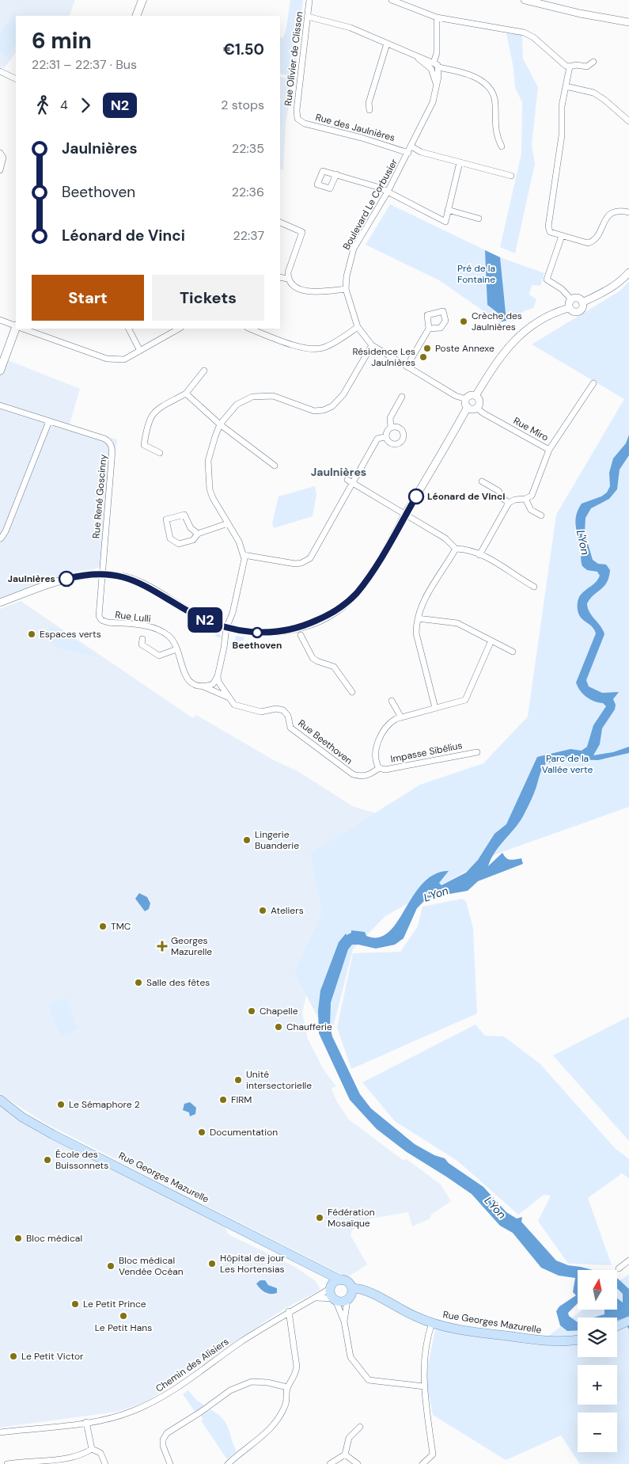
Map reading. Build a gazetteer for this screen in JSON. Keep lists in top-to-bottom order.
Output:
{
  "streets": {
    "main road": ["Rue Georges Mazurelle"],
    "street": [
      "Rue Olivier de Clisson",
      "Rue des Jaulnières",
      "Boulevard Le Corbusier",
      "Rue Miro",
      "Rue René Goscinny",
      "Rue Lulli",
      "Rue Beethoven",
      "Impasse Sibélius",
      "Chemin des Alisiers"
    ]
  },
  "crossings": [
    ["Rue Olivier de Clisson", "Rue des Jaulnières"],
    ["Rue des Jaulnières", "Boulevard Le Corbusier"],
    ["Boulevard Le Corbusier", "Rue Miro"],
    ["Rue René Goscinny", "Rue Lulli"],
    ["Rue Beethoven", "Impasse Sibélius"],
    ["Rue Georges Mazurelle", "Chemin des Alisiers"]
  ],
  "districts": ["Jaulnières"],
  "water": ["L'Yon"],
  "parks": ["Pré de la Fontaine", "Parc de la Vallée verte"],
  "places": {
    "other": [
      "Crèche des Jaulnières",
      "Poste Annexe",
      "Résidence Les Jaulnières",
      "Léonard de Vinci",
      "Jaulnières",
      "Beethoven",
      "Espaces verts",
      "Lingerie Buanderie",
      "Ateliers",
      "TMC",
      "Salle des fêtes",
      "Chapelle",
      "Chaufferie",
      "Unité intersectorielle",
      "FIRM",
      "Le Sémaphore 2",
      "Documentation",
      "École des Buissonnets",
      "Fédération Mosaïque",
      "Bloc médical",
      "Hôpital de jour Les Hortensias",
      "Bloc médical Vendée Océan",
      "Le Petit Prince",
      "Le Petit Hans",
      "Le Petit Victor"
    ],
    "health": ["Georges Mazurelle"]
  },
  "lines": ["bus line N2"],
  "north": "top",
  "page": {
    "on_map": "N2",
    "heading": ["6 min", "22:31 – 22:37 · Bus", "€1.50"],
    "legs": ["4", "N2", "2 stops"],
    "list": [
      {
        "name": "Jaulnières",
        "value": "22:35"
      },
      {
        "name": "Beethoven",
        "value": "22:36"
      },
      {
        "name": "Léonard de Vinci",
        "value": "22:37"
      }
    ],
    "buttons": ["Start", "Tickets"],
    "map_buttons": ["+", "−"]
  }
}
